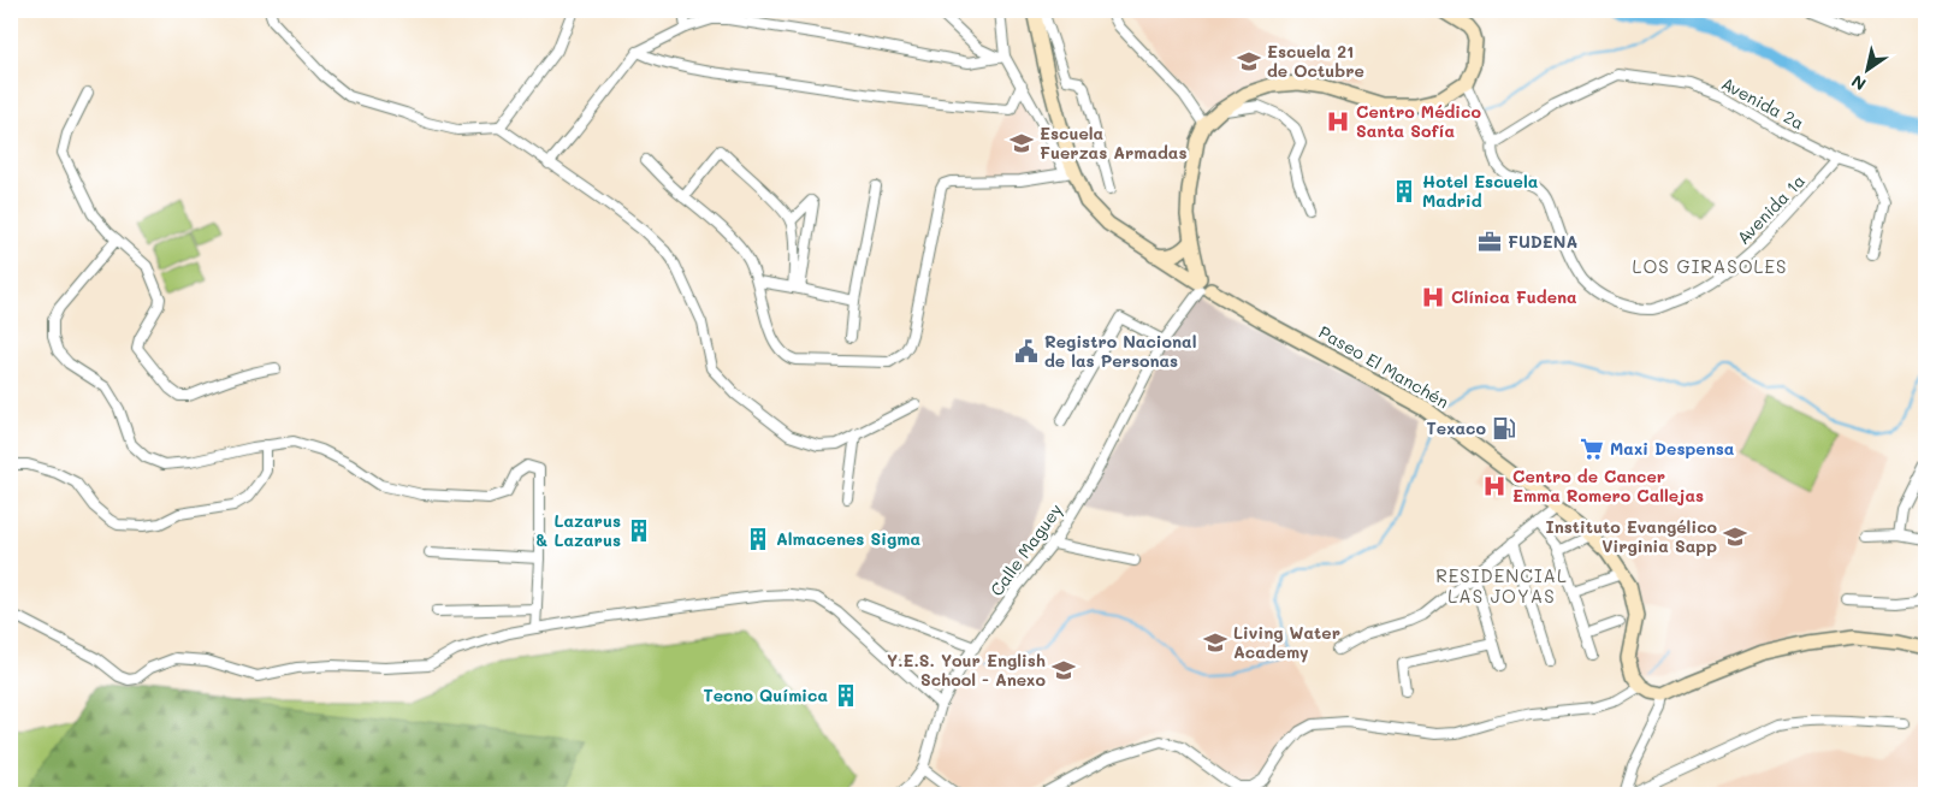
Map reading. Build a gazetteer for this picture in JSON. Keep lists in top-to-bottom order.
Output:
{
  "streets": {
    "street": [
      "Avenida 2a",
      "Avenida 1a",
      "Paseo El Manchén",
      "Calle Maguey"
    ]
  },
  "crossings": [
    ["Avenida 2a", "Avenida 1a"],
    ["Paseo El Manchén", "Calle Maguey"]
  ],
  "districts": ["LOS GIRASOLES", "RESIDENCIAL LAS JOYAS"],
  "places": {
    "school or university": [
      "Escuela 21 de Octubre",
      "Escuela Fuerzas Armadas",
      "Instituto Evangélico Virginia Sapp",
      "Living Water Academy",
      "Y.E.S. Your English School - Anexo"
    ],
    "hospital": ["Centro Médico Santa Sofía", "Clínica Fudena", "Centro de Cancer Emma Romero Callejas"],
    "building": [
      "Hotel Escuela Madrid",
      "Lazarus & Lazarus",
      "Almacenes Sigma",
      "Tecno Química"
    ],
    "office": ["FUDENA"],
    "public building": ["Registro Nacional de las Personas"],
    "fuel station": ["Texaco"],
    "supermarket": ["Maxi Despensa"]
  },
  "north": "bottom left"
}
